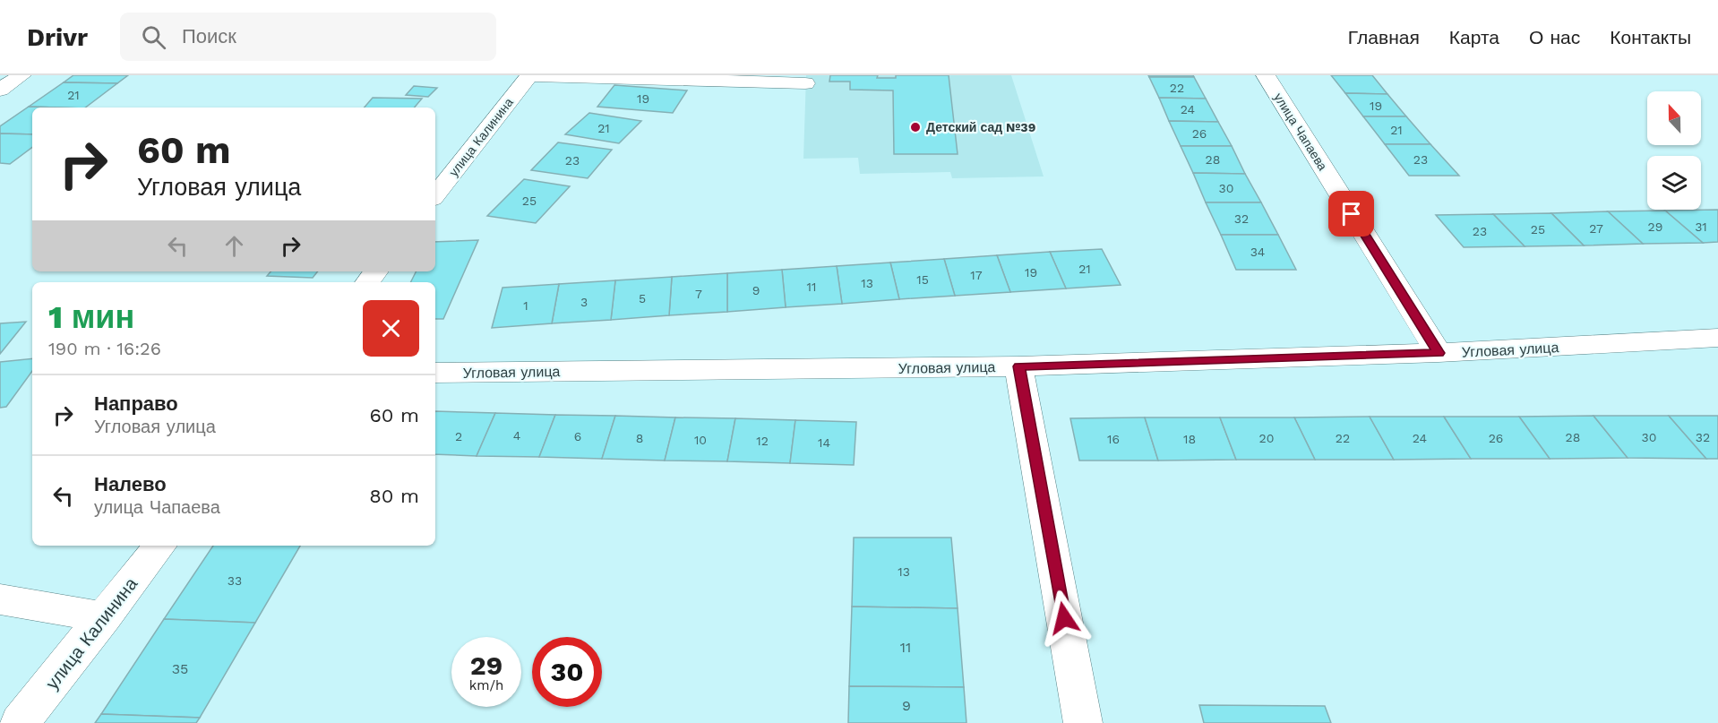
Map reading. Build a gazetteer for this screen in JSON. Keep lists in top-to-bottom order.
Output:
{
  "streets": {
    "street": ["улица Чапаева", "улица Калинина", "Угловая улица"]
  },
  "crossings": [
    ["улица Чапаева", "Угловая улица"]
  ],
  "places": ["Детский сад №39"],
  "house_numbers": [
    "22",
    "21",
    "19",
    "19",
    "24",
    "21",
    "21",
    "26",
    "28",
    "23",
    "23",
    "30",
    "25",
    "32",
    "29",
    "31",
    "27",
    "25",
    "23",
    "34",
    "21",
    "19",
    "17",
    "15",
    "13",
    "11",
    "9",
    "7",
    "5",
    "3",
    "1",
    "4",
    "2",
    "6",
    "28",
    "30",
    "32",
    "8",
    "20",
    "22",
    "24",
    "26",
    "16",
    "18",
    "10",
    "12",
    "14",
    "13",
    "33",
    "11",
    "35",
    "9"
  ],
  "north": "top",
  "page": {
    "header": "Drivr",
    "search": "Поиск",
    "nav": [
      "Главная",
      "Карта",
      "О нас",
      "Контакты"
    ],
    "turn": ["60 m", "Угловая улица"],
    "heading": ["1 мин", "190 m · 16:26"],
    "list": [
      {
        "name": "Направо",
        "note": "Угловая улица",
        "value": "60 m"
      },
      {
        "name": "Налево",
        "note": "улица Чапаева",
        "value": "80 m"
      }
    ],
    "speed": "29 km/h",
    "limit": "30"
  }
}
